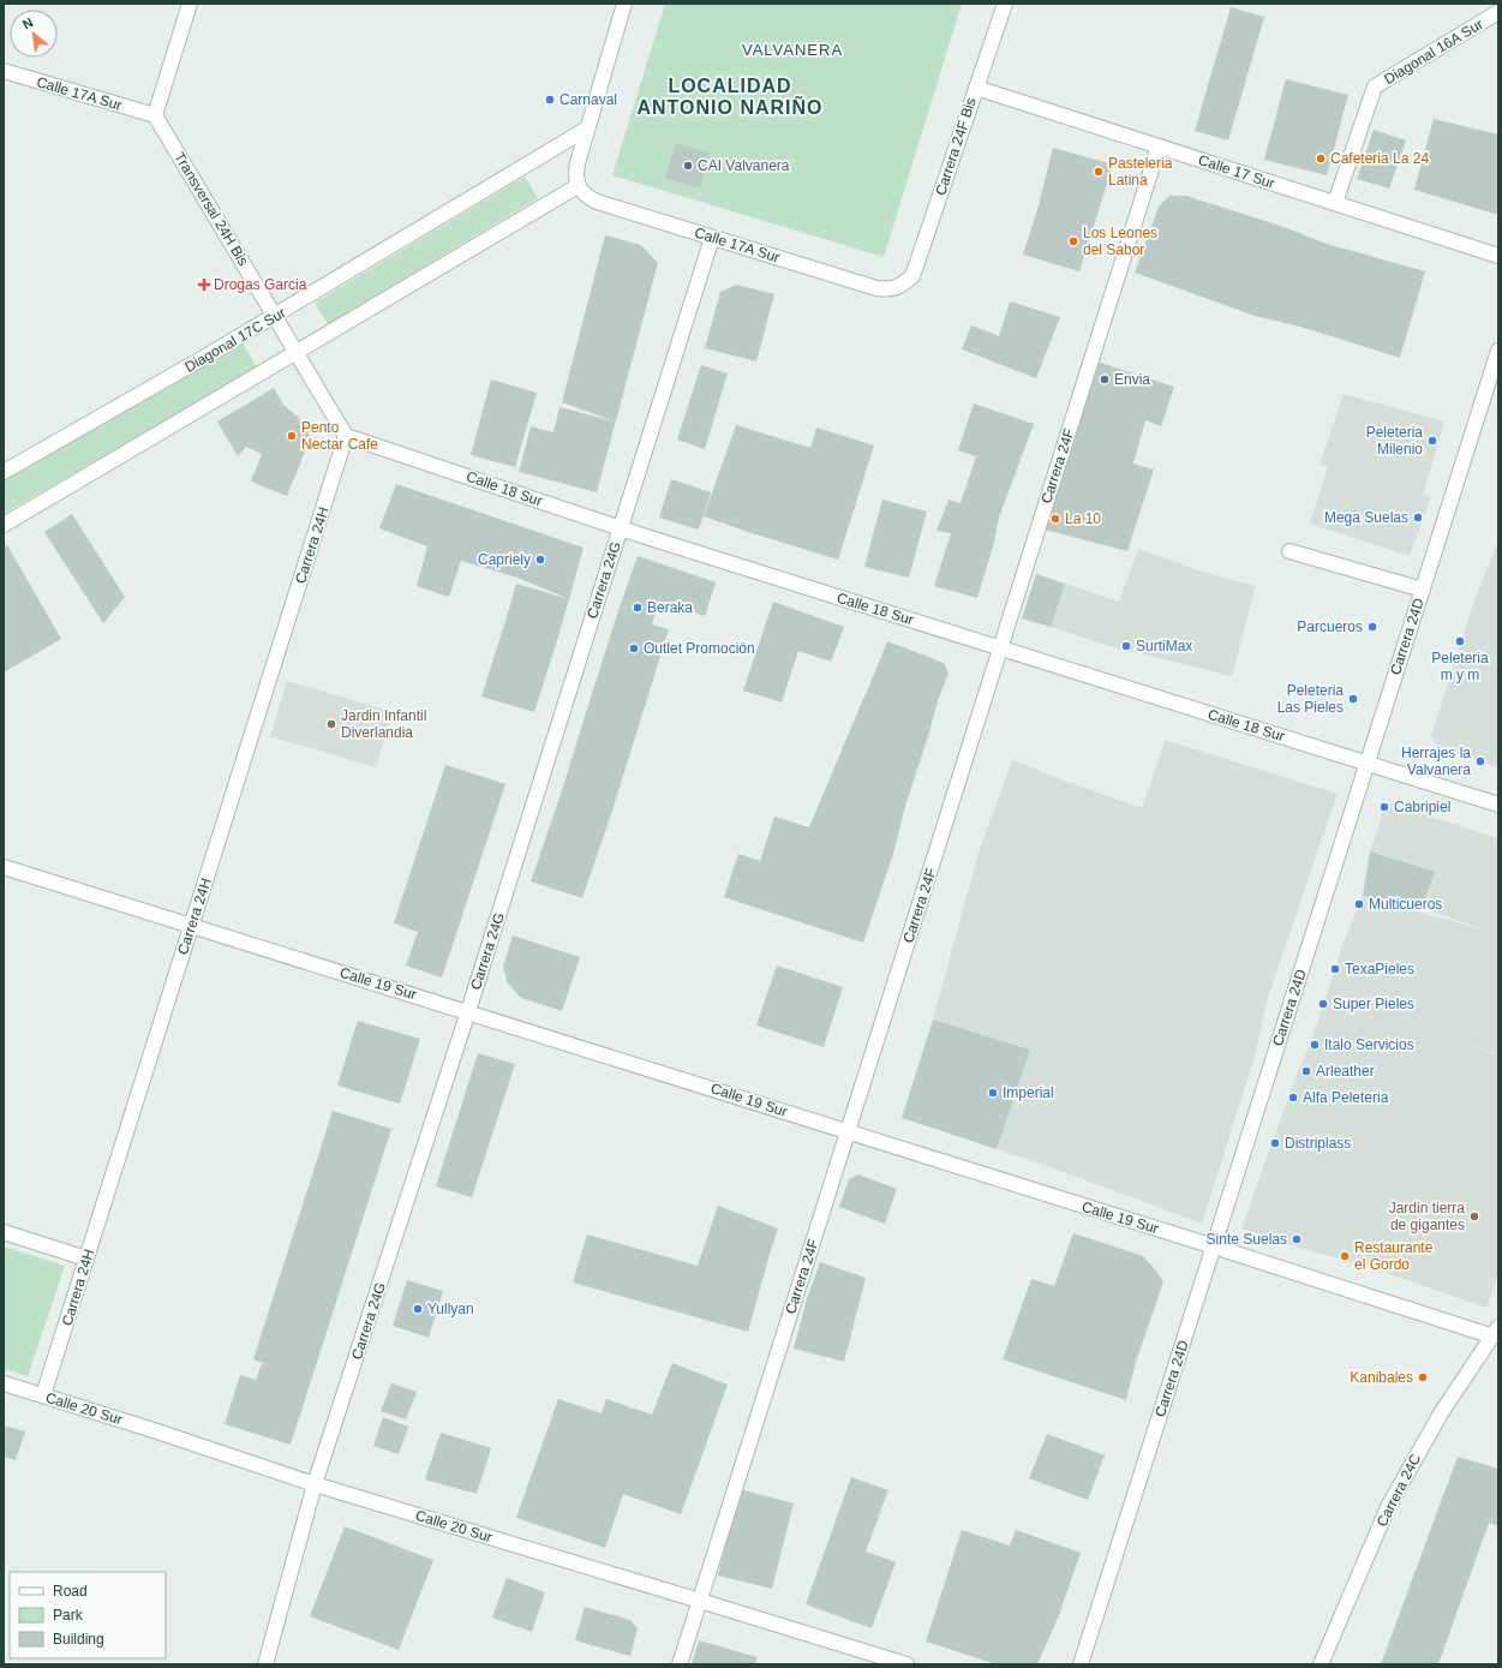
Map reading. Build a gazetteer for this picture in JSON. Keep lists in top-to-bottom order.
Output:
{
  "streets": {
    "street": [
      "Diagonal 16A Sur",
      "Calle 17A Sur",
      "Carrera 24F Bis",
      "Calle 17 Sur",
      "Transversal 24H Bis",
      "Diagonal 17C Sur",
      "Carrera 24F",
      "Calle 18 Sur",
      "Carrera 24H",
      "Carrera 24G",
      "Carrera 24D",
      "Calle 19 Sur",
      "Calle 20 Sur",
      "Carrera 24C"
    ]
  },
  "crossings": [
    ["Diagonal 16A Sur", "Calle 17 Sur"],
    ["Calle 17A Sur", "Carrera 24F Bis"],
    ["Calle 17A Sur", "Transversal 24H Bis"],
    ["Calle 17A Sur", "Carrera 24G"],
    ["Carrera 24F Bis", "Calle 17 Sur"],
    ["Calle 17 Sur", "Carrera 24F"],
    ["Transversal 24H Bis", "Diagonal 17C Sur"],
    ["Carrera 24F", "Calle 18 Sur"],
    ["Carrera 24F", "Calle 19 Sur"],
    ["Carrera 24F", "Calle 20 Sur"],
    ["Calle 18 Sur", "Carrera 24H"],
    ["Calle 18 Sur", "Carrera 24G"],
    ["Calle 18 Sur", "Carrera 24D"],
    ["Carrera 24H", "Calle 19 Sur"],
    ["Carrera 24H", "Calle 20 Sur"],
    ["Carrera 24G", "Calle 19 Sur"],
    ["Carrera 24G", "Calle 20 Sur"],
    ["Carrera 24D", "Calle 19 Sur"],
    ["Calle 19 Sur", "Carrera 24C"]
  ],
  "districts": ["VALVANERA", "LOCALIDAD ANTONIO NARIÑO"],
  "places": {
    "other": [
      "Carnaval",
      "Cafeteria La 24",
      "CAI Valvanera",
      "Pasteleria Latina",
      "Los Leones del Sabor",
      "Envia",
      "Pento Nectar Cafe",
      "Peleteria Milenio",
      "Mega Suelas",
      "La 10",
      "Capriely",
      "Beraka",
      "Parcueros",
      "Peleteria m y m",
      "SurtiMax",
      "Outlet Promoción",
      "Peleteria Las Pieles",
      "Jardin Infantil Diverlandia",
      "Herrajes la Valvanera",
      "Cabripiel",
      "Multicueros",
      "TexaPieles",
      "Super Pieles",
      "Italo Servicios",
      "Arleather",
      "Imperial",
      "Alfa Peleteria",
      "Distriplass",
      "Jardin tierra de gigantes",
      "Sinte Suelas",
      "Restaurante el Gordo",
      "Yullyan",
      "Kanibales"
    ],
    "health": ["Drogas Garcia"]
  },
  "legend": ["Road", "Park", "Building"],
  "north": "top left"
}
